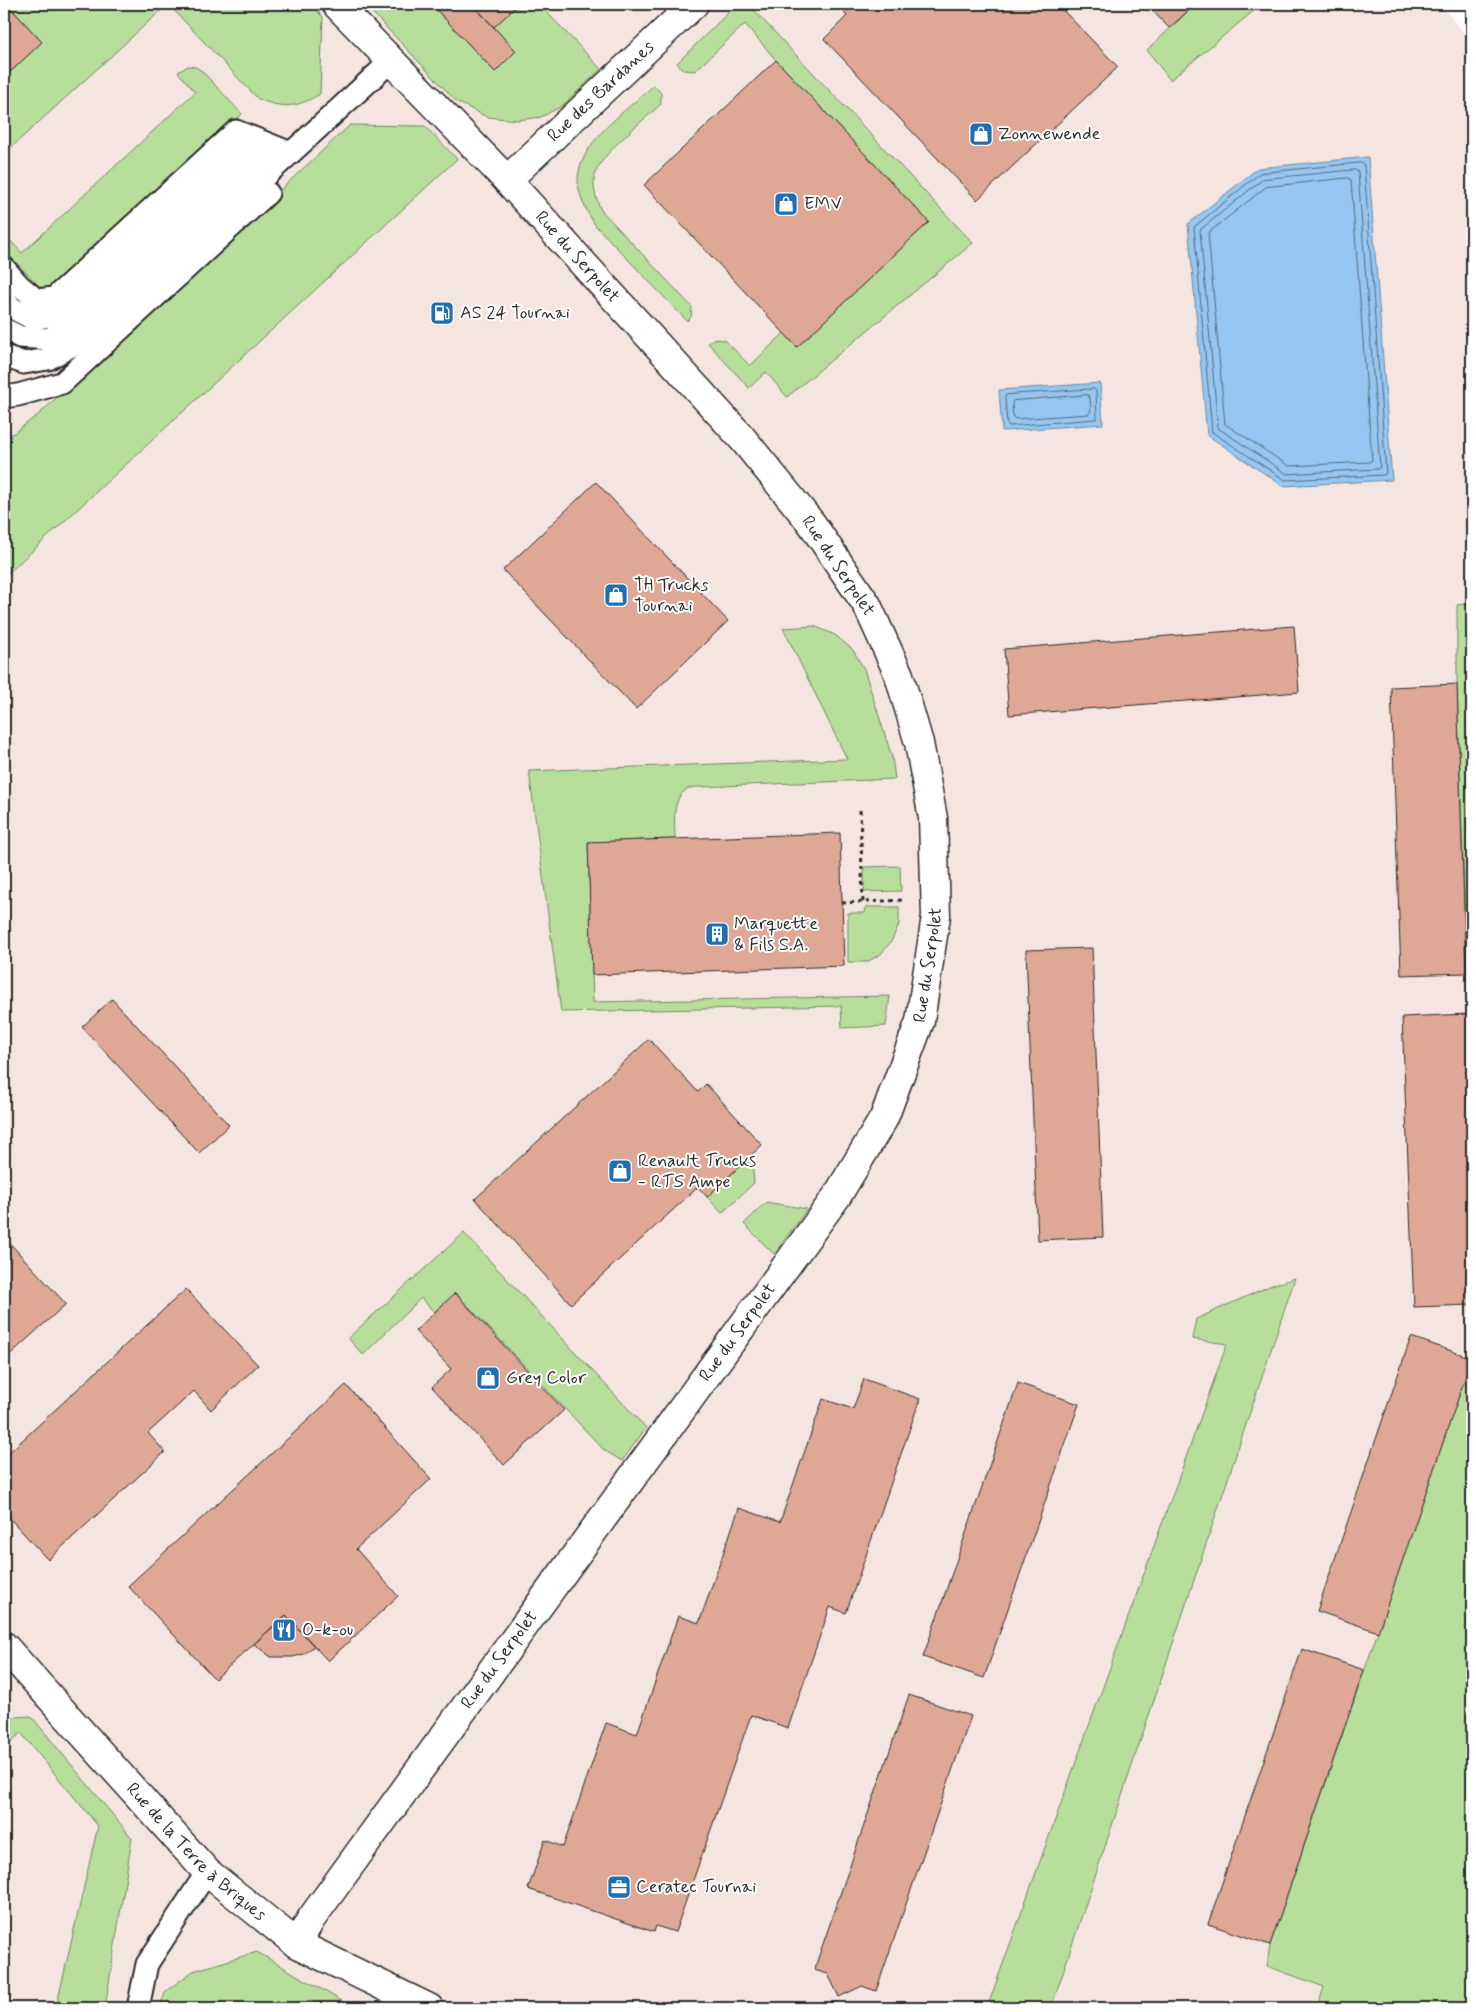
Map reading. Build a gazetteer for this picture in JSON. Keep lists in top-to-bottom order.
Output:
{
  "streets": {
    "street": ["Rue des Bardanes", "Rue du Serpolet", "Rue de la Terre à Briques"]
  },
  "crossings": [
    ["Rue des Bardanes", "Rue du Serpolet"],
    ["Rue du Serpolet", "Rue de la Terre à Briques"]
  ],
  "places": {
    "shop": [
      "Zonnewende",
      "EMV",
      "TH Trucks Tournai",
      "Renault Trucks - RTS Ampe",
      "Grey Color"
    ],
    "fuel station": ["AS 24 Tournai"],
    "building": ["Marquette & Fils S.A."],
    "restaurant": ["O-k-ou"],
    "office": ["Ceratec Tournai"]
  }
}
